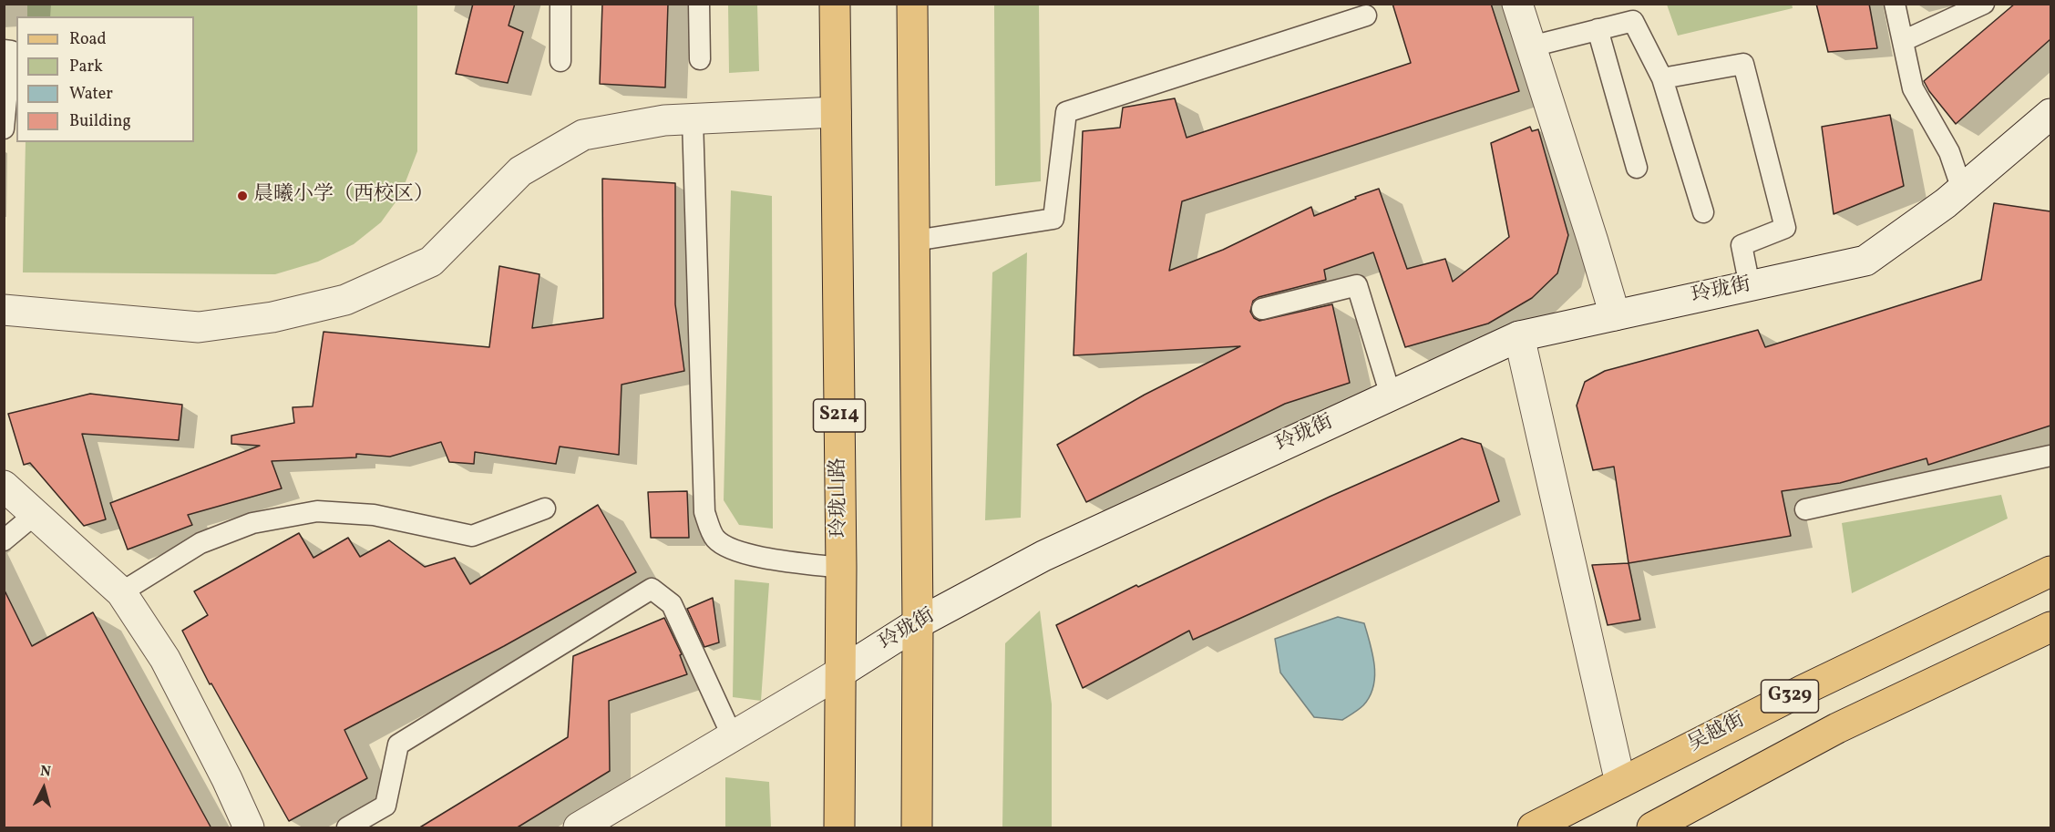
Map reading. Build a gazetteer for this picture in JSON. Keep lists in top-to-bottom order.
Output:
{
  "streets": {
    "main road": [
      "S214",
      "玲珑山路",
      "G329",
      "吴越街"
    ],
    "street": ["玲珑街"]
  },
  "crossings": [
    ["玲珑街", "玲珑山路"]
  ],
  "places": ["晨曦小学（西校区）"],
  "legend": [
    "Road",
    "Park",
    "Water",
    "Building"
  ],
  "north": "top"
}
